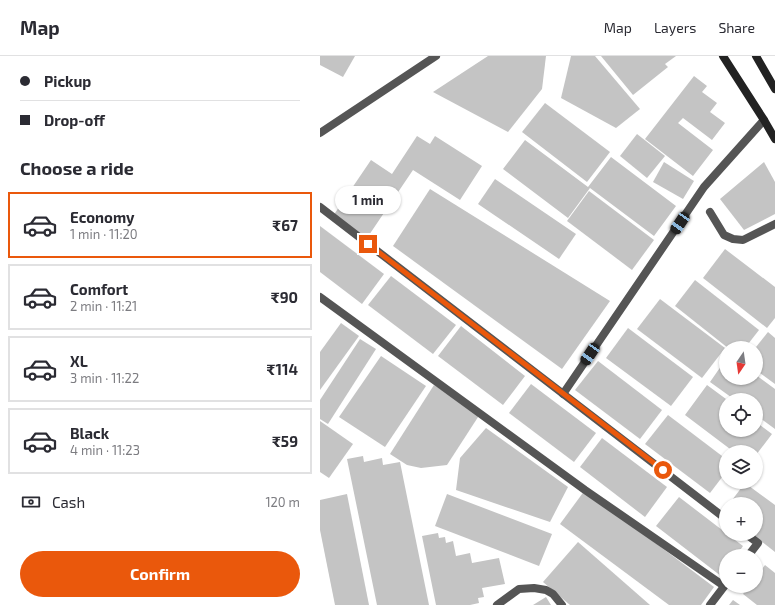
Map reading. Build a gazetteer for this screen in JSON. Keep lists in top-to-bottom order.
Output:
{
  "north": "bottom",
  "page": {
    "header": "Map",
    "nav": ["Map", "Layers", "Share"],
    "banner": ["Pickup", "Drop-off"],
    "heading": "Choose a ride",
    "bubble": "1 min",
    "list": [
      {
        "name": "Economy",
        "note": "1 min · 11:20",
        "value": "₹67"
      },
      {
        "name": "Comfort",
        "note": "2 min · 11:21",
        "value": "₹90"
      },
      {
        "name": "XL",
        "note": "3 min · 11:22",
        "value": "₹114"
      },
      {
        "name": "Black",
        "note": "4 min · 11:23",
        "value": "₹59"
      }
    ],
    "map_buttons": ["+", "−"],
    "pay": ["Cash", "120 m"],
    "buttons": "Confirm"
  }
}
